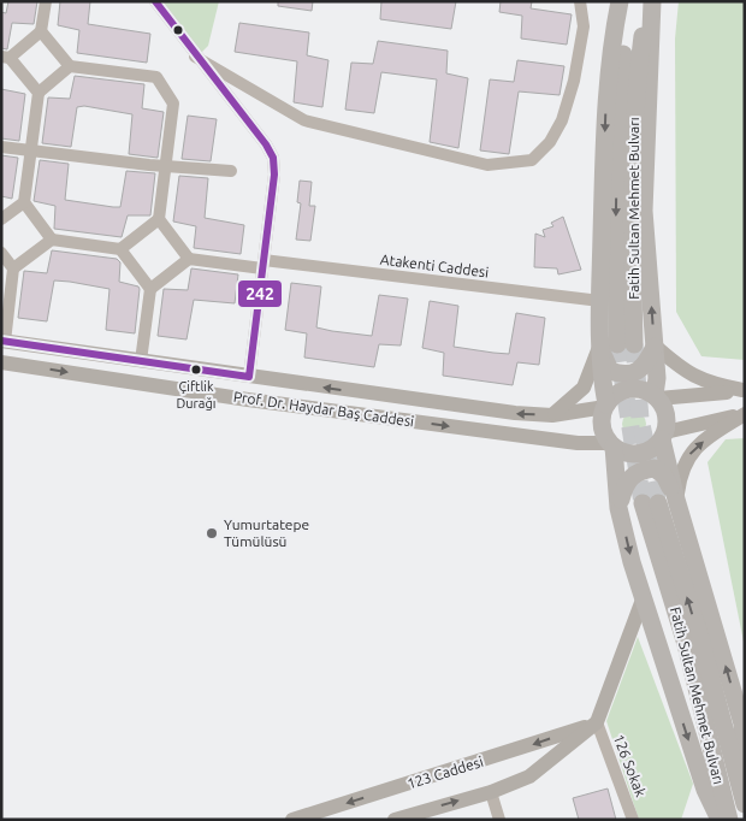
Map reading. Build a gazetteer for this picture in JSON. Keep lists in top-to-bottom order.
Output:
{
  "streets": {
    "highway": ["Fatih Sultan Mehmet Bulvarı"],
    "main road": ["Prof. Dr. Haydar Baş Caddesi", "123 Caddesi"],
    "street": ["Atakenti Caddesi", "126 Sokak"]
  },
  "crossings": [
    ["126 Sokak", "123 Caddesi"]
  ],
  "places": ["Çiftlik Durağı", "Yumurtatepe Tümülüsü"],
  "lines": ["transit line 242"]
}
